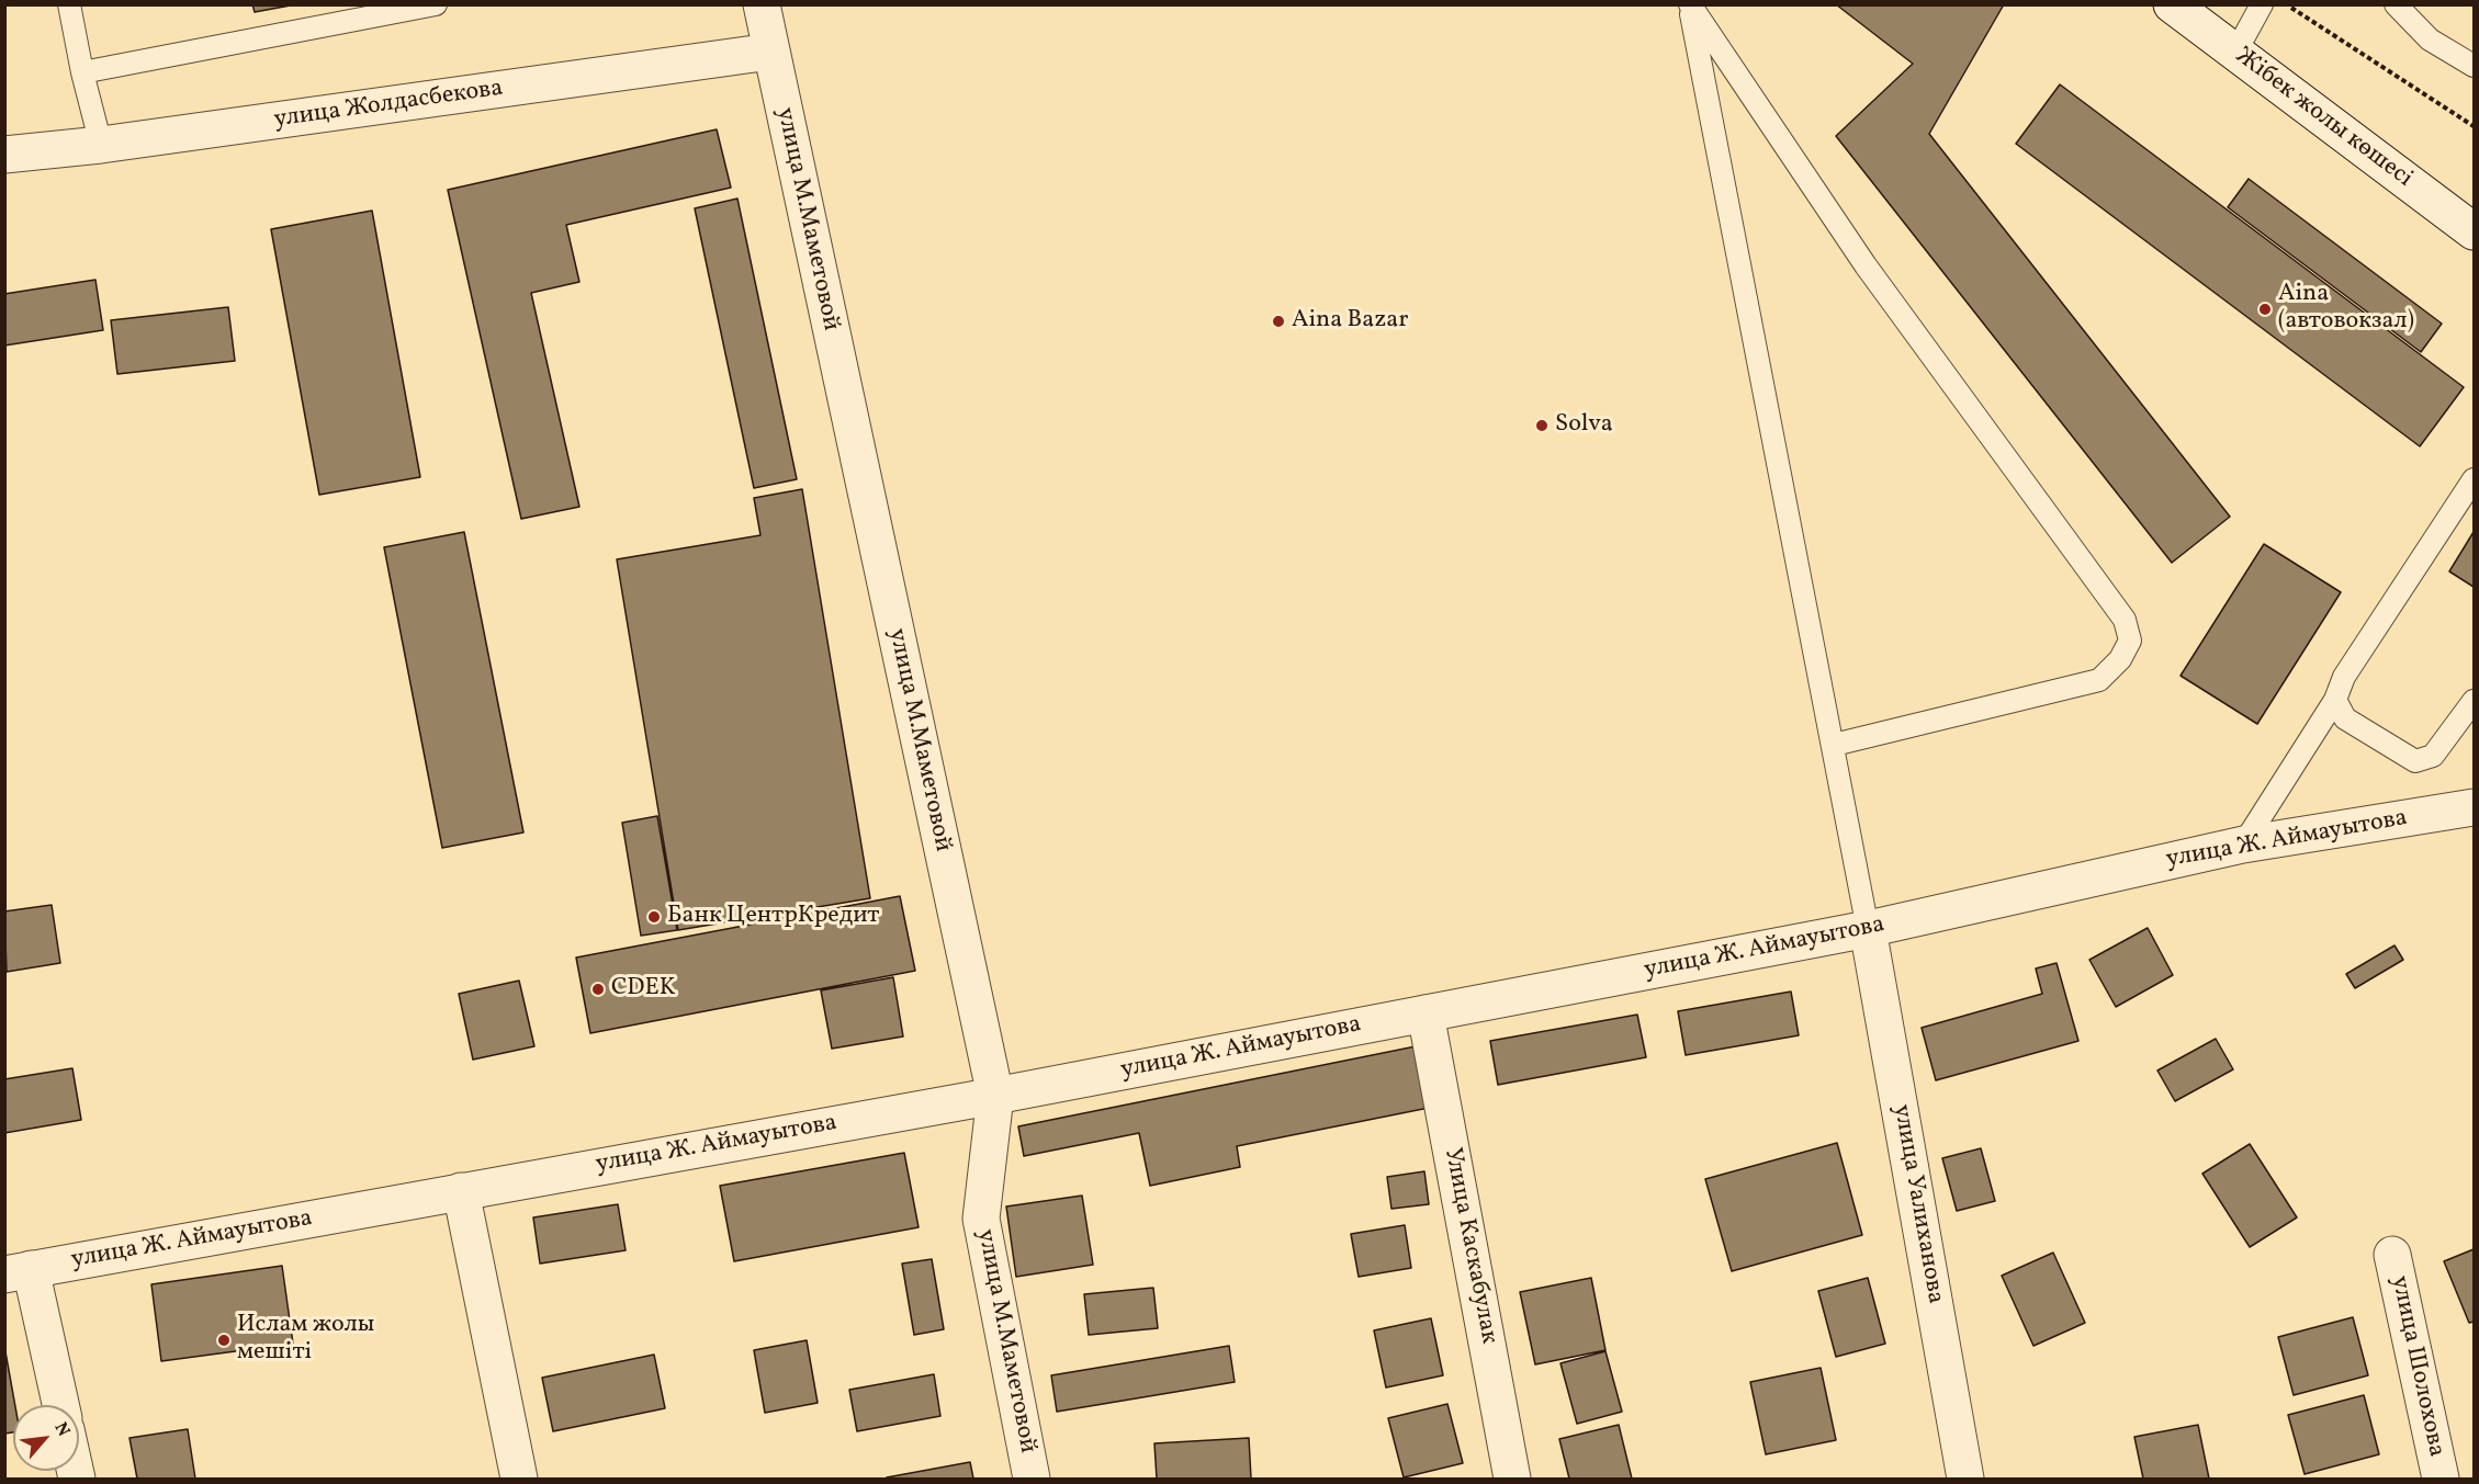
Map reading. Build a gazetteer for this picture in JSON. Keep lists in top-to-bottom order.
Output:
{
  "streets": {
    "street": [
      "улица Жолдасбекова",
      "Жібек жолы көшесі",
      "улица М.Маметовой",
      "улица Ж. Аймауытова",
      "улица Уалиханова",
      "Улица Каскабулак",
      "улица Шолохова"
    ]
  },
  "crossings": [
    ["улица Жолдасбекова", "улица М.Маметовой"],
    ["улица М.Маметовой", "улица Ж. Аймауытова"],
    ["улица Ж. Аймауытова", "улица Уалиханова"],
    ["улица Ж. Аймауытова", "Улица Каскабулак"]
  ],
  "places": [
    "Aina (автовокзал)",
    "Aina Bazar",
    "Solva",
    "Банк ЦентрКредит",
    "CDEK",
    "Ислам жолы мешіті"
  ],
  "north": "top right"
}
